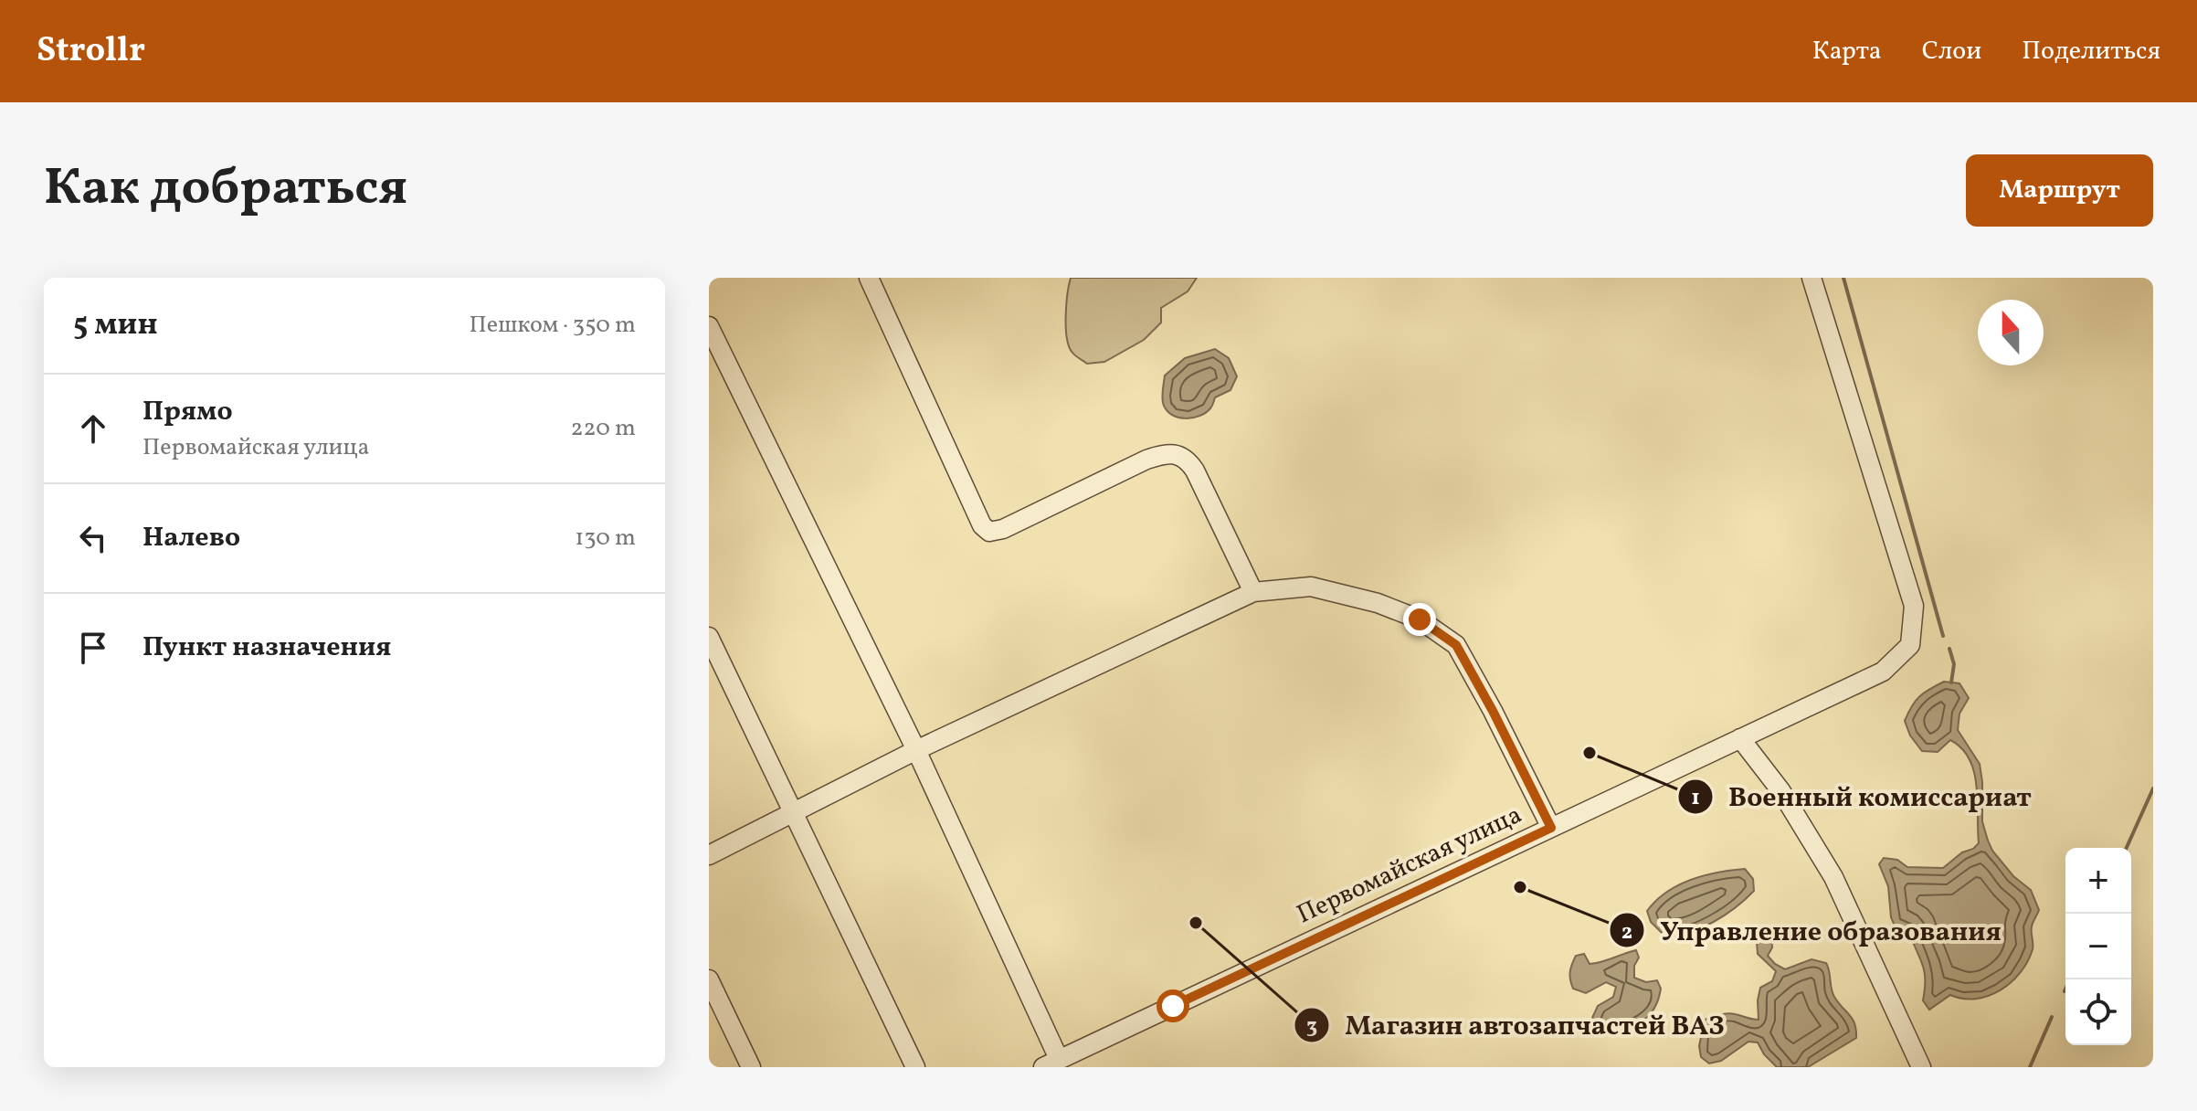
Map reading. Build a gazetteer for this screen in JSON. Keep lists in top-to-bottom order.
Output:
{
  "streets": {
    "street": ["Первомайская улица"]
  },
  "places": ["Военный комиссариат", "Управление образования", "Магазин автозапчастей ВАЗ"],
  "north": "top",
  "page": {
    "header": "Strollr",
    "nav": ["Карта", "Слои", "Поделиться"],
    "title": "Как добраться",
    "buttons": "Маршрут",
    "heading": ["5 мин", "Пешком · 350 m"],
    "list": [
      ["Прямо", "Первомайская улица", "220 m"],
      ["Налево", "130 m"],
      "Пункт назначения"
    ],
    "map_buttons": ["+", "−"]
  }
}
